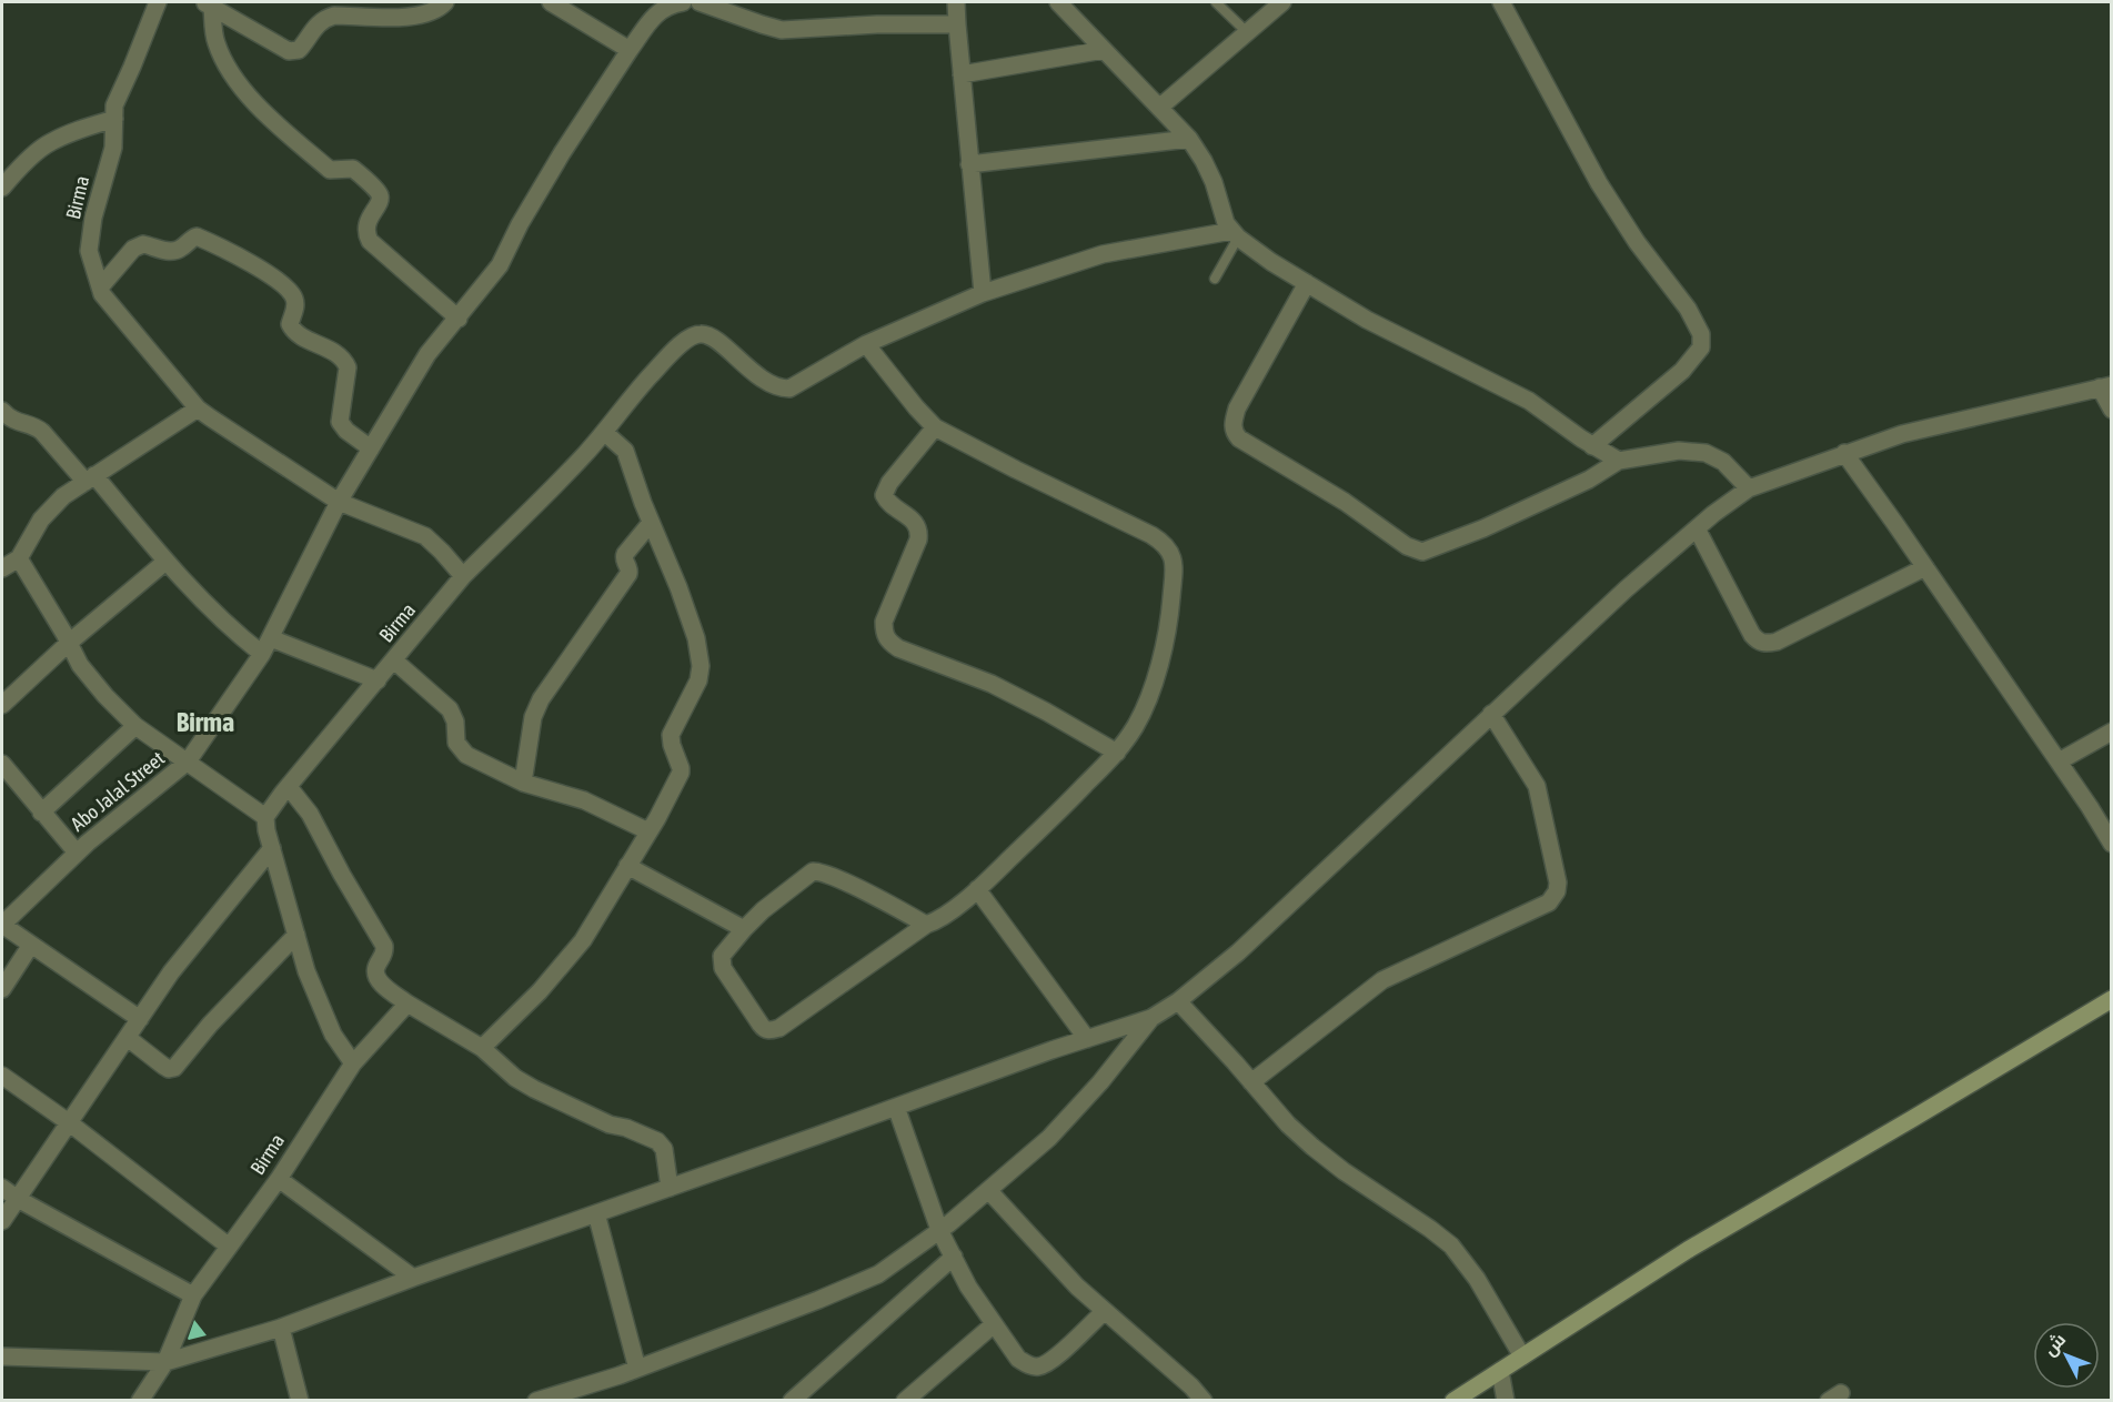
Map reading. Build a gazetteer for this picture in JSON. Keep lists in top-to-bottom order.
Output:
{
  "streets": {
    "street": ["Birma", "Abo Jalal Street"]
  },
  "crossings": [
    ["Birma", "Abo Jalal Street"]
  ],
  "districts": ["Birma"],
  "north": "top left"
}
